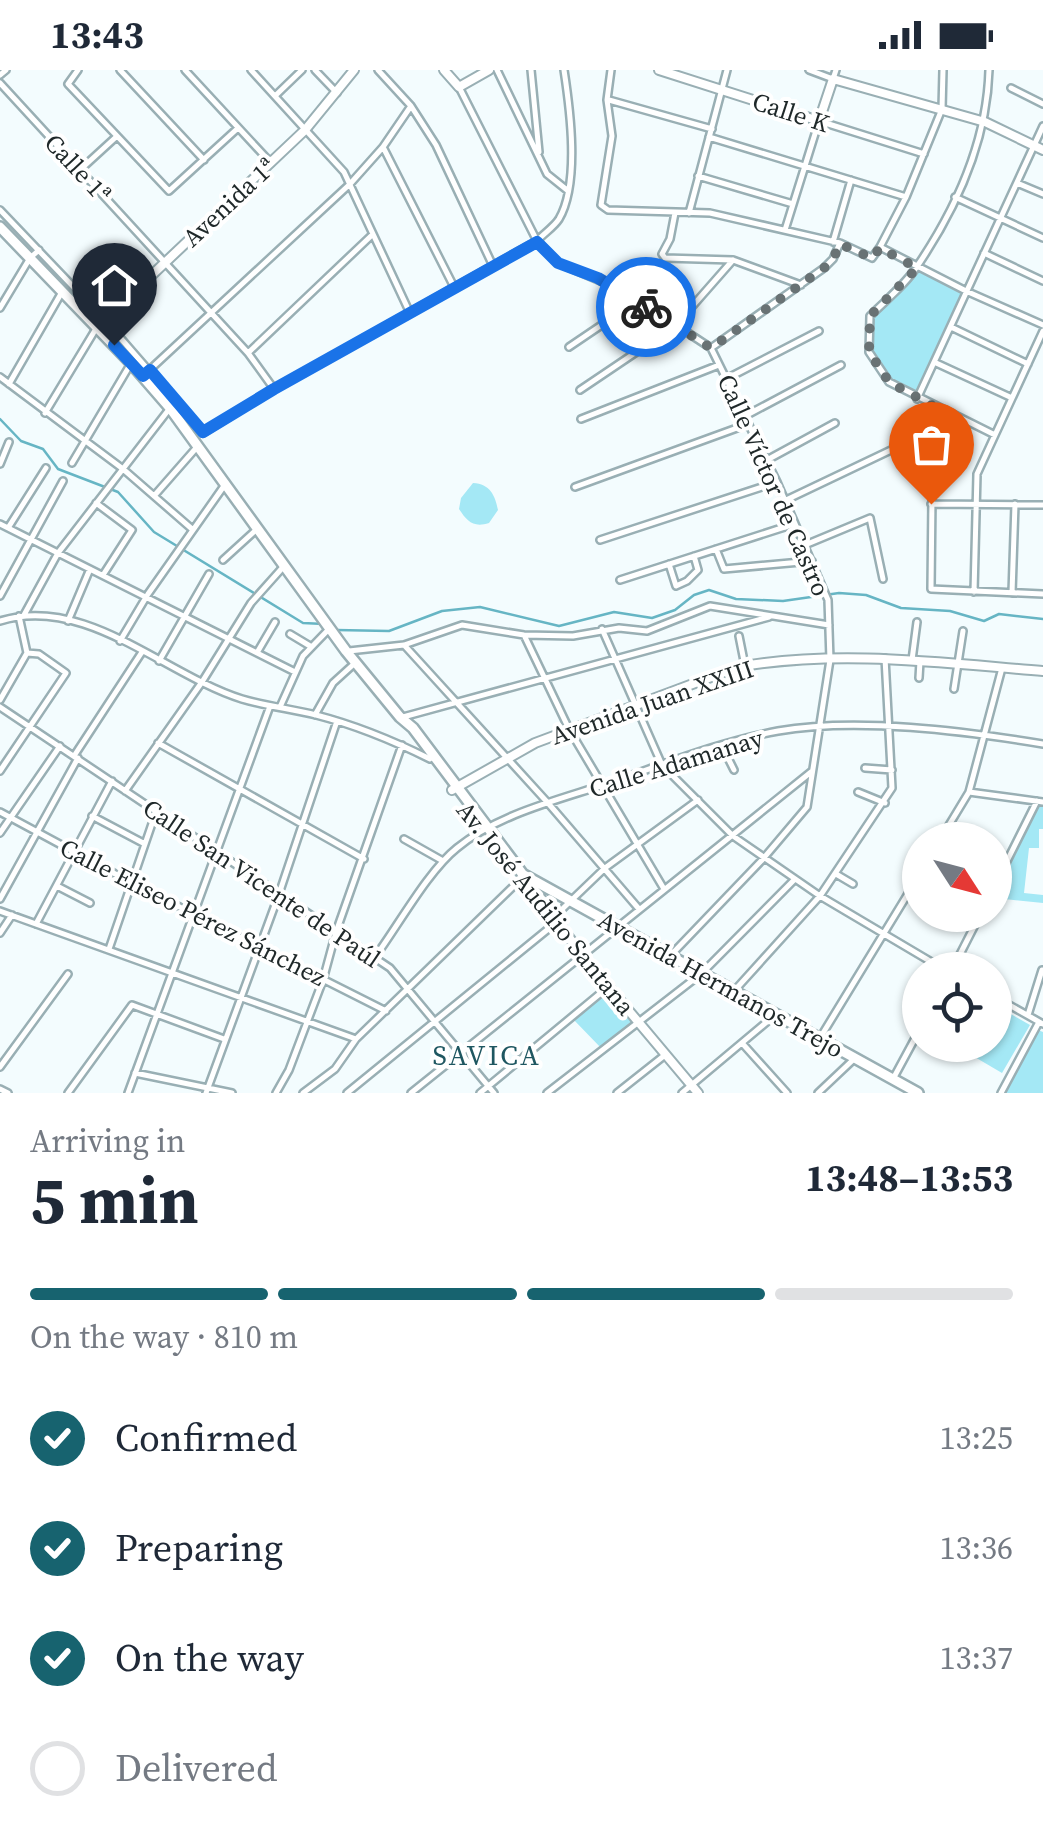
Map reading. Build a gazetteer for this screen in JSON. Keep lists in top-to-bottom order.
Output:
{
  "streets": {
    "main road": [
      "Calle K",
      "Avenida 1ª",
      "Avenida Juan XXIII",
      "Av. José Audilio Santana",
      "Avenida Hermanos Trejo"
    ],
    "street": [
      "Calle 1ª",
      "Calle Víctor de Castro",
      "Calle Adamanay",
      "Calle San Vicente de Paúl",
      "Calle Eliseo Pérez Sánchez"
    ]
  },
  "crossings": [
    ["Calle 1ª", "Avenida 1ª"],
    ["Calle Víctor de Castro", "Avenida Juan XXIII"],
    ["Calle Víctor de Castro", "Calle Adamanay"],
    ["Calle Víctor de Castro", "Avenida Hermanos Trejo"],
    ["Avenida Juan XXIII", "Av. José Audilio Santana"],
    ["Calle Adamanay", "Calle San Vicente de Paúl"],
    ["Av. José Audilio Santana", "Avenida Hermanos Trejo"]
  ],
  "districts": ["SAVICA"],
  "north": "bottom right",
  "page": {
    "status": "13:43",
    "heading": ["5 min", "Arriving in", "13:48–13:53"],
    "bar": "On the way · 810 m",
    "list": [
      ["Confirmed", "13:25"],
      ["Preparing", "13:36"],
      ["On the way", "13:37"],
      "Delivered"
    ]
  }
}
